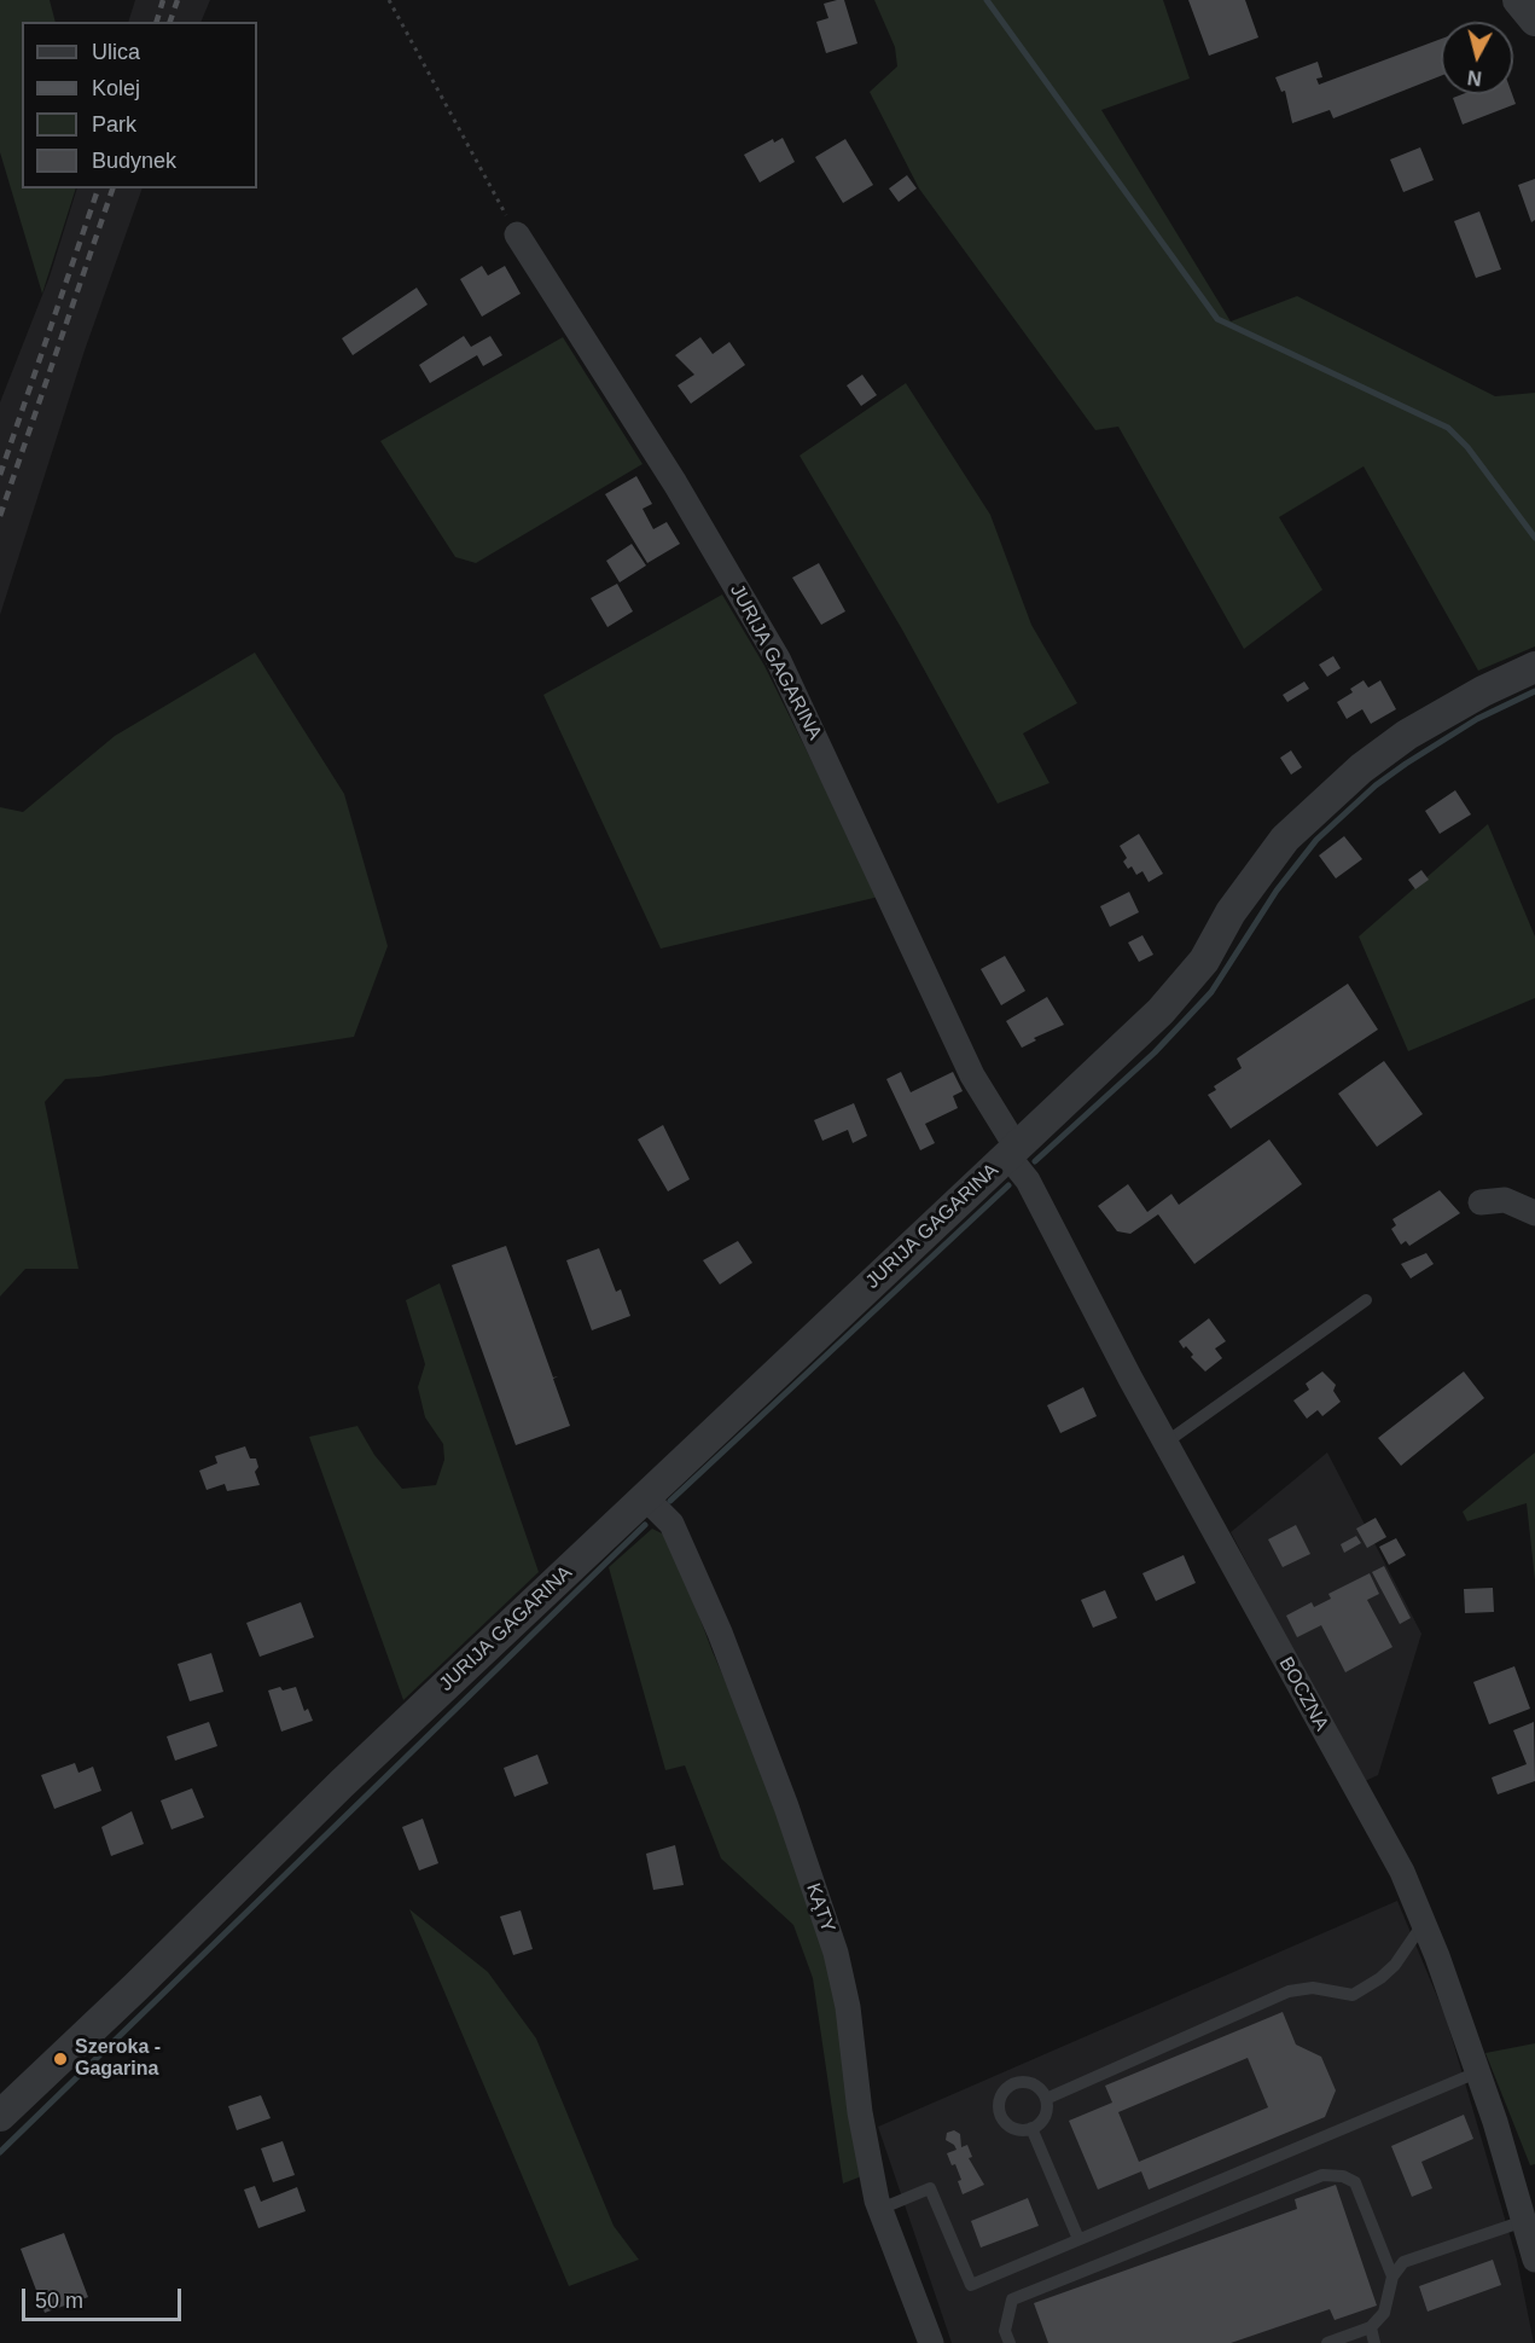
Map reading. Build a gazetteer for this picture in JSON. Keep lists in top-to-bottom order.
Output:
{
  "streets": {
    "street": ["JURIJA GAGARINA", "BOCZNA", "KĄTY"]
  },
  "crossings": [
    ["JURIJA GAGARINA", "BOCZNA"],
    ["JURIJA GAGARINA", "KĄTY"]
  ],
  "places": ["Szeroka - Gagarina"],
  "legend": [
    "Ulica",
    "Kolej",
    "Park",
    "Budynek"
  ],
  "scale_bar": "50 m",
  "north": "bottom"
}
